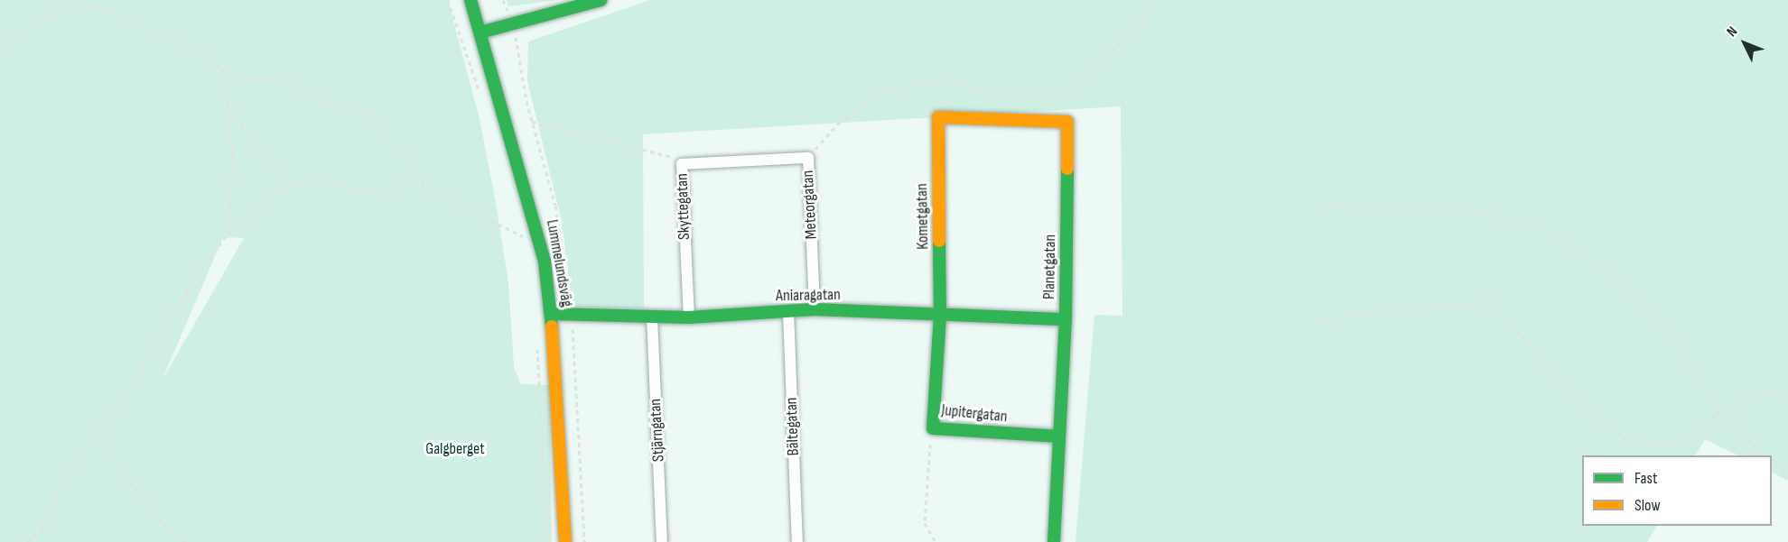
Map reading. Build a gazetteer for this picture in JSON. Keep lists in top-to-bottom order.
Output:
{
  "streets": {
    "street": [
      "Meteorgatan",
      "Skyttegatan",
      "Kometgatan",
      "Lummelundsväg",
      "Planetgatan",
      "Aniaragatan",
      "Jupitergatan",
      "Bältegatan",
      "Stjärngatan"
    ]
  },
  "crossings": [
    ["Meteorgatan", "Skyttegatan"],
    ["Meteorgatan", "Aniaragatan"],
    ["Skyttegatan", "Aniaragatan"],
    ["Kometgatan", "Planetgatan"],
    ["Kometgatan", "Aniaragatan"],
    ["Kometgatan", "Jupitergatan"],
    ["Lummelundsväg", "Aniaragatan"],
    ["Planetgatan", "Aniaragatan"],
    ["Planetgatan", "Jupitergatan"],
    ["Aniaragatan", "Jupitergatan"],
    ["Aniaragatan", "Bältegatan"],
    ["Aniaragatan", "Stjärngatan"]
  ],
  "parks": ["Galgberget"],
  "legend": ["Fast", "Slow"],
  "north": "top left"
}
